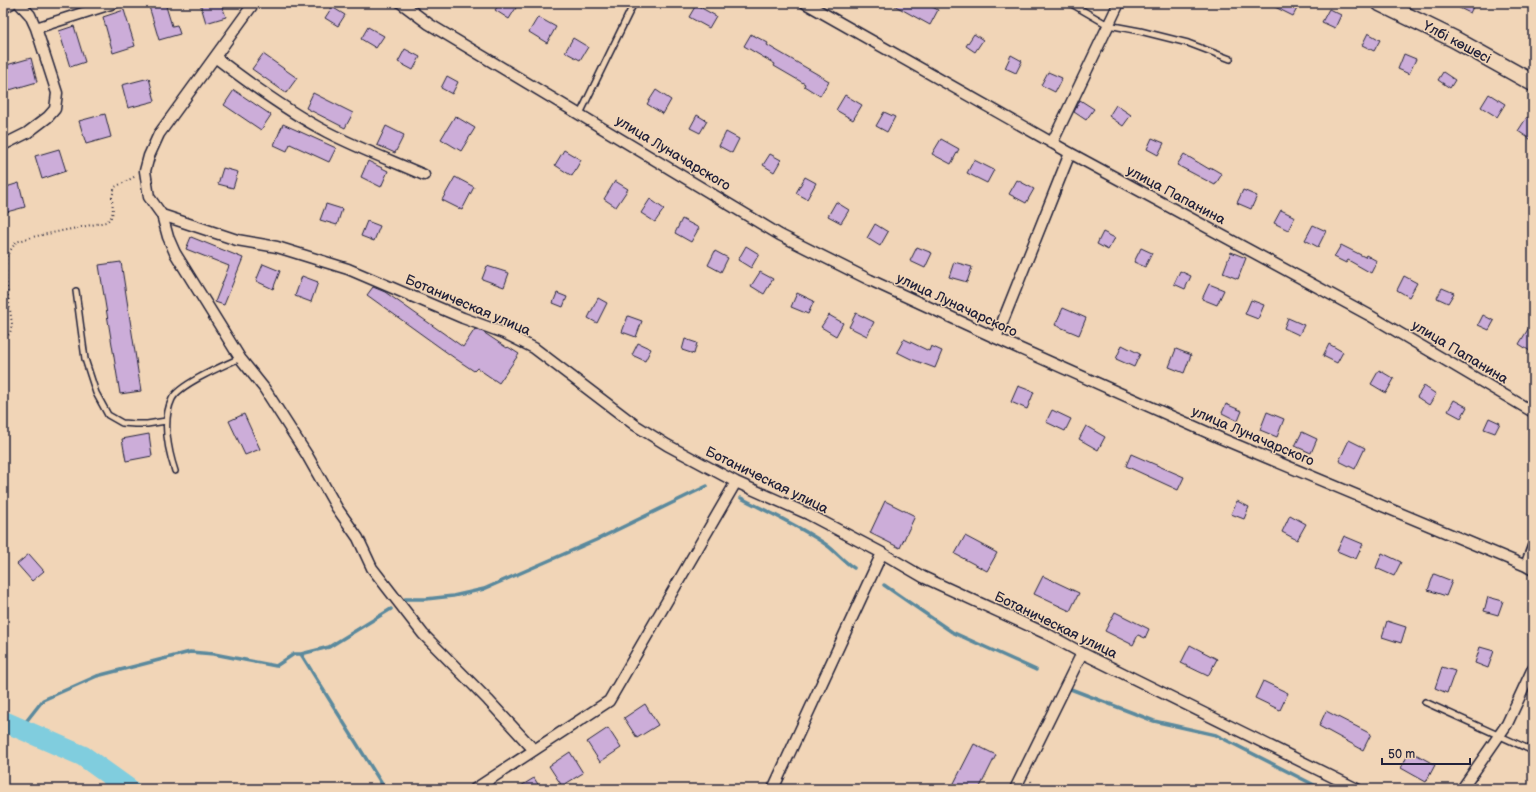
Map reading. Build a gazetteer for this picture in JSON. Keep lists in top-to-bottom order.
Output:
{
  "streets": {
    "main road": ["Үлбі көшесі"],
    "street": ["улица Луначарского", "улица Папанина", "Ботаническая улица"]
  },
  "scale_bar": "50 m"
}
